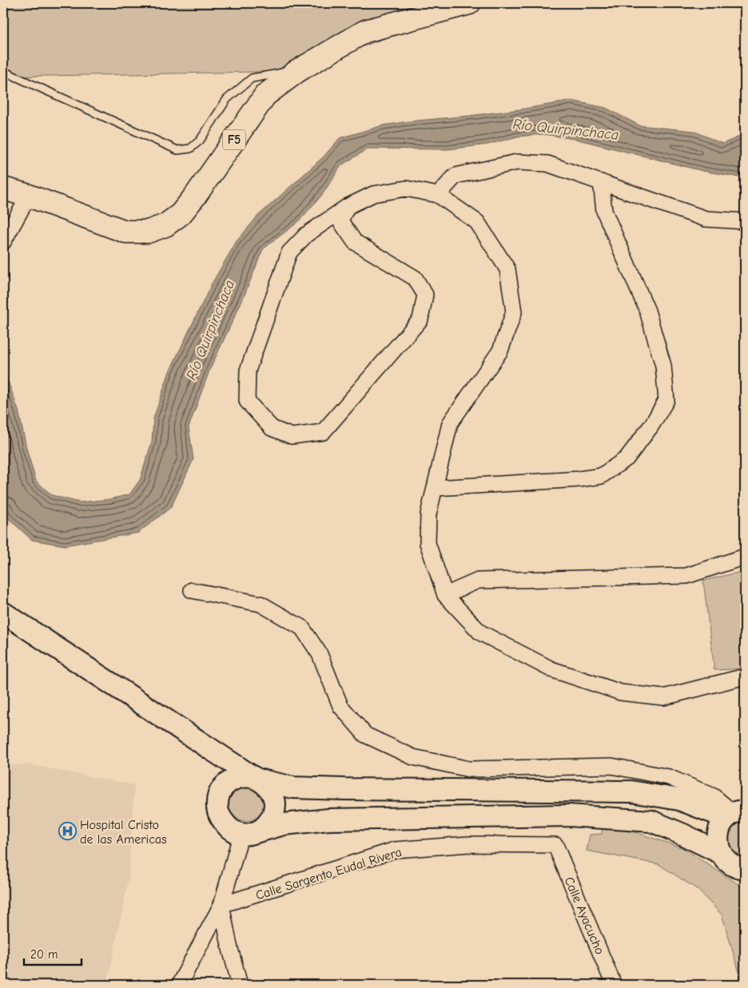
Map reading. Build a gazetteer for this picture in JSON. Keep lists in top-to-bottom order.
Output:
{
  "streets": {
    "highway": ["F5"],
    "street": ["Calle Sargento Eudal Rivera", "Calle Ayacucho"]
  },
  "crossings": [
    ["Calle Sargento Eudal Rivera", "Calle Ayacucho"]
  ],
  "water": ["Río Quirpinchaca"],
  "places": {
    "hospital": ["Hospital Cristo de las Americas"]
  },
  "scale_bar": "20 m"
}
